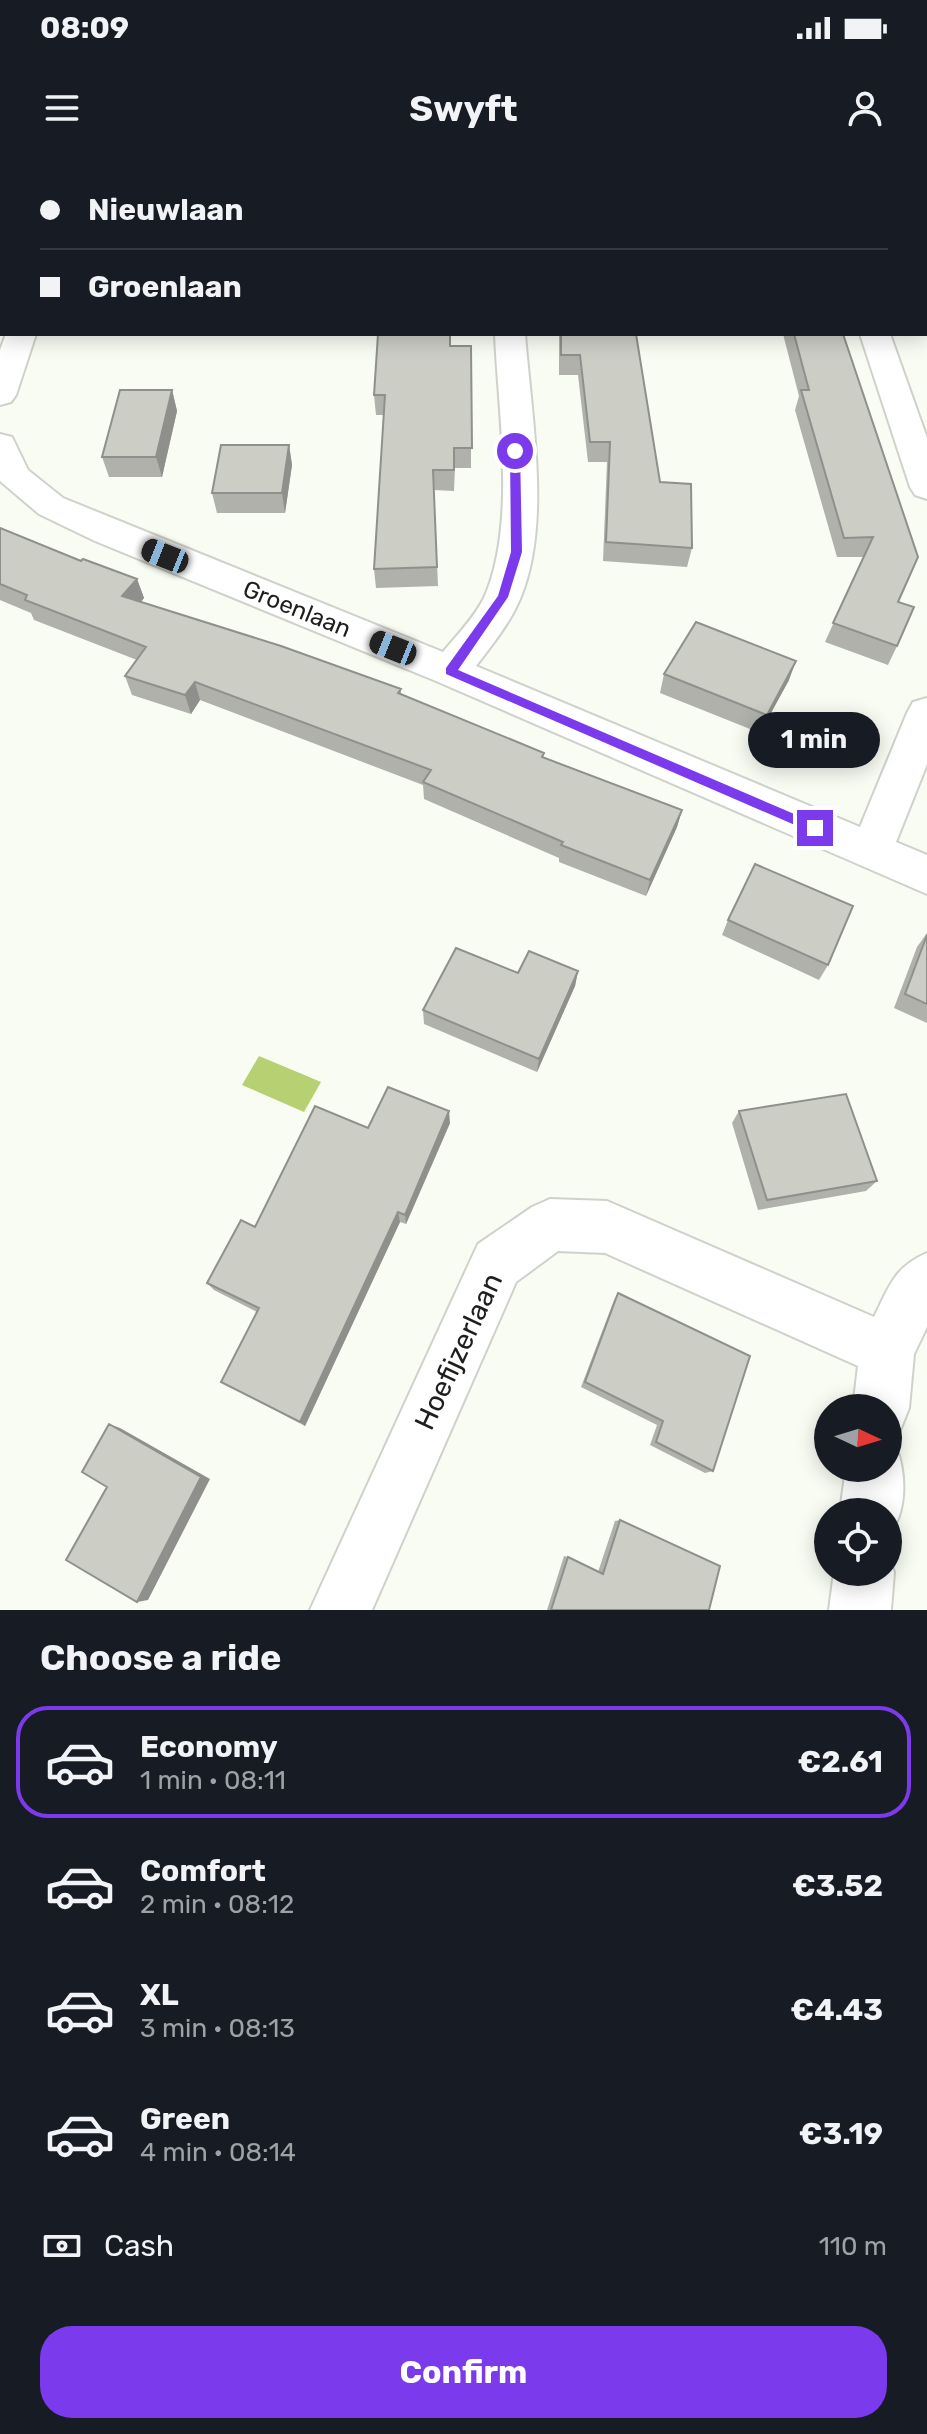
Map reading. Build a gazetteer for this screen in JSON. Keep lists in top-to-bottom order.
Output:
{
  "streets": {
    "street": ["Groenlaan", "Hoefijzerlaan"]
  },
  "north": "right",
  "page": {
    "status": "08:09",
    "header": "Swyft",
    "banner": ["Nieuwlaan", "Groenlaan"],
    "bubble": "1 min",
    "heading": "Choose a ride",
    "list": [
      {
        "name": "Economy",
        "note": "1 min · 08:11",
        "value": "€2.61"
      },
      {
        "name": "Comfort",
        "note": "2 min · 08:12",
        "value": "€3.52"
      },
      {
        "name": "XL",
        "note": "3 min · 08:13",
        "value": "€4.43"
      },
      {
        "name": "Green",
        "note": "4 min · 08:14",
        "value": "€3.19"
      }
    ],
    "pay": ["Cash", "110 m"],
    "buttons": "Confirm"
  }
}
